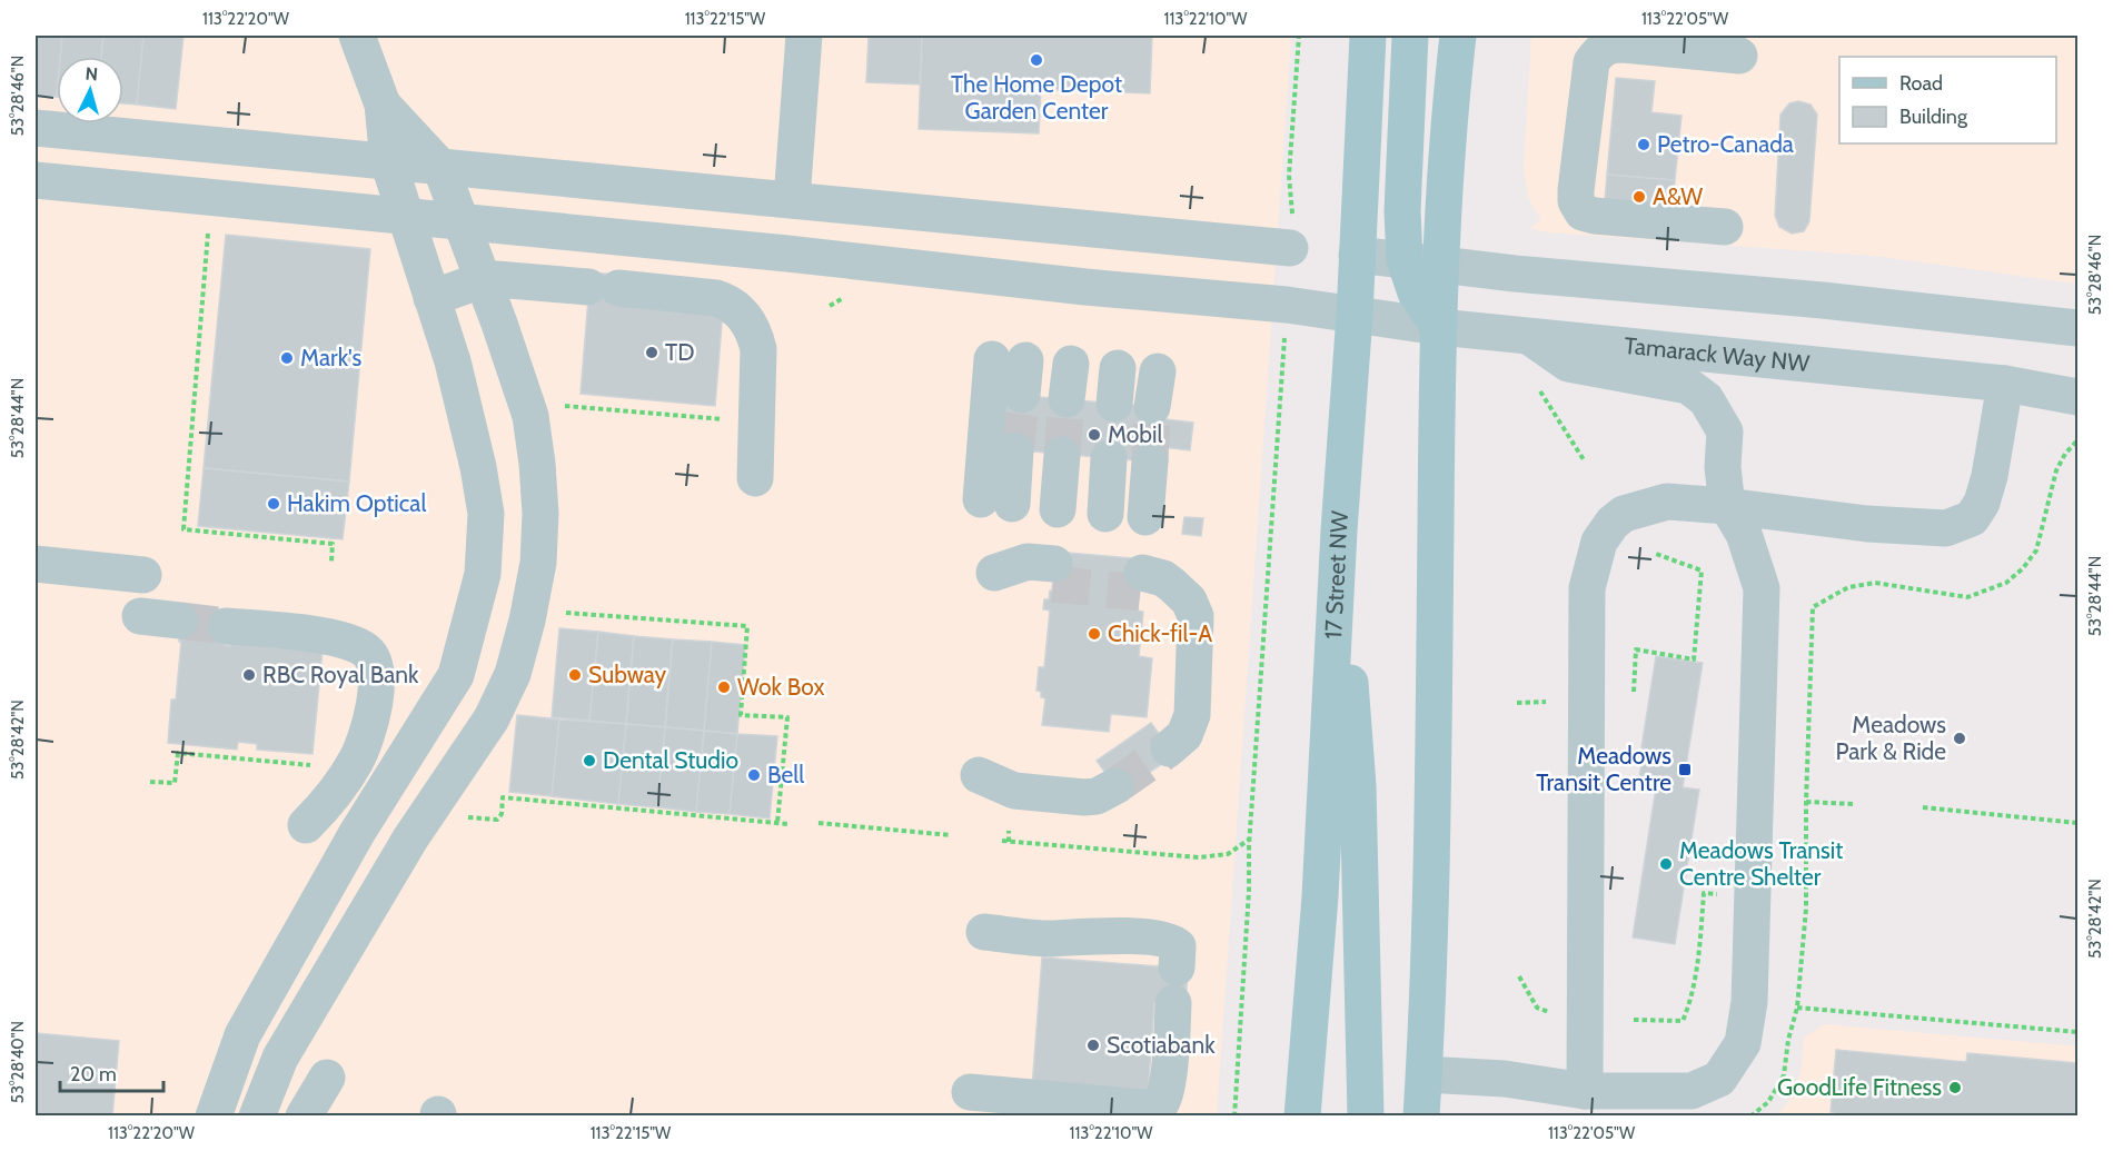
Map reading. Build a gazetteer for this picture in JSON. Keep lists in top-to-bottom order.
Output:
{
  "streets": {
    "main road": ["17 Street NW"],
    "street": ["Tamarack Way NW"]
  },
  "crossings": [
    ["Tamarack Way NW", "17 Street NW"]
  ],
  "places": {
    "other": [
      "The Home Depot Garden Center",
      "Petro-Canada",
      "A&W",
      "TD",
      "Mark's",
      "Mobil",
      "Hakim Optical",
      "Chick-fil-A",
      "RBC Royal Bank",
      "Subway",
      "Wok Box",
      "Meadows Park & Ride",
      "Dental Studio",
      "Bell",
      "Meadows Transit Centre Shelter",
      "Scotiabank",
      "GoodLife Fitness"
    ],
    "transit": ["Meadows Transit Centre"]
  },
  "legend": ["Road", "Building"],
  "scale_bar": "20 m",
  "north": "top",
  "coordinates": [
    "113°22'20\"W",
    "113°22'15\"W",
    "113°22'10\"W",
    "113°22'05\"W",
    "53°28'46\"N",
    "53°28'44\"N",
    "53°28'42\"N",
    "53°28'40\"N"
  ]
}
